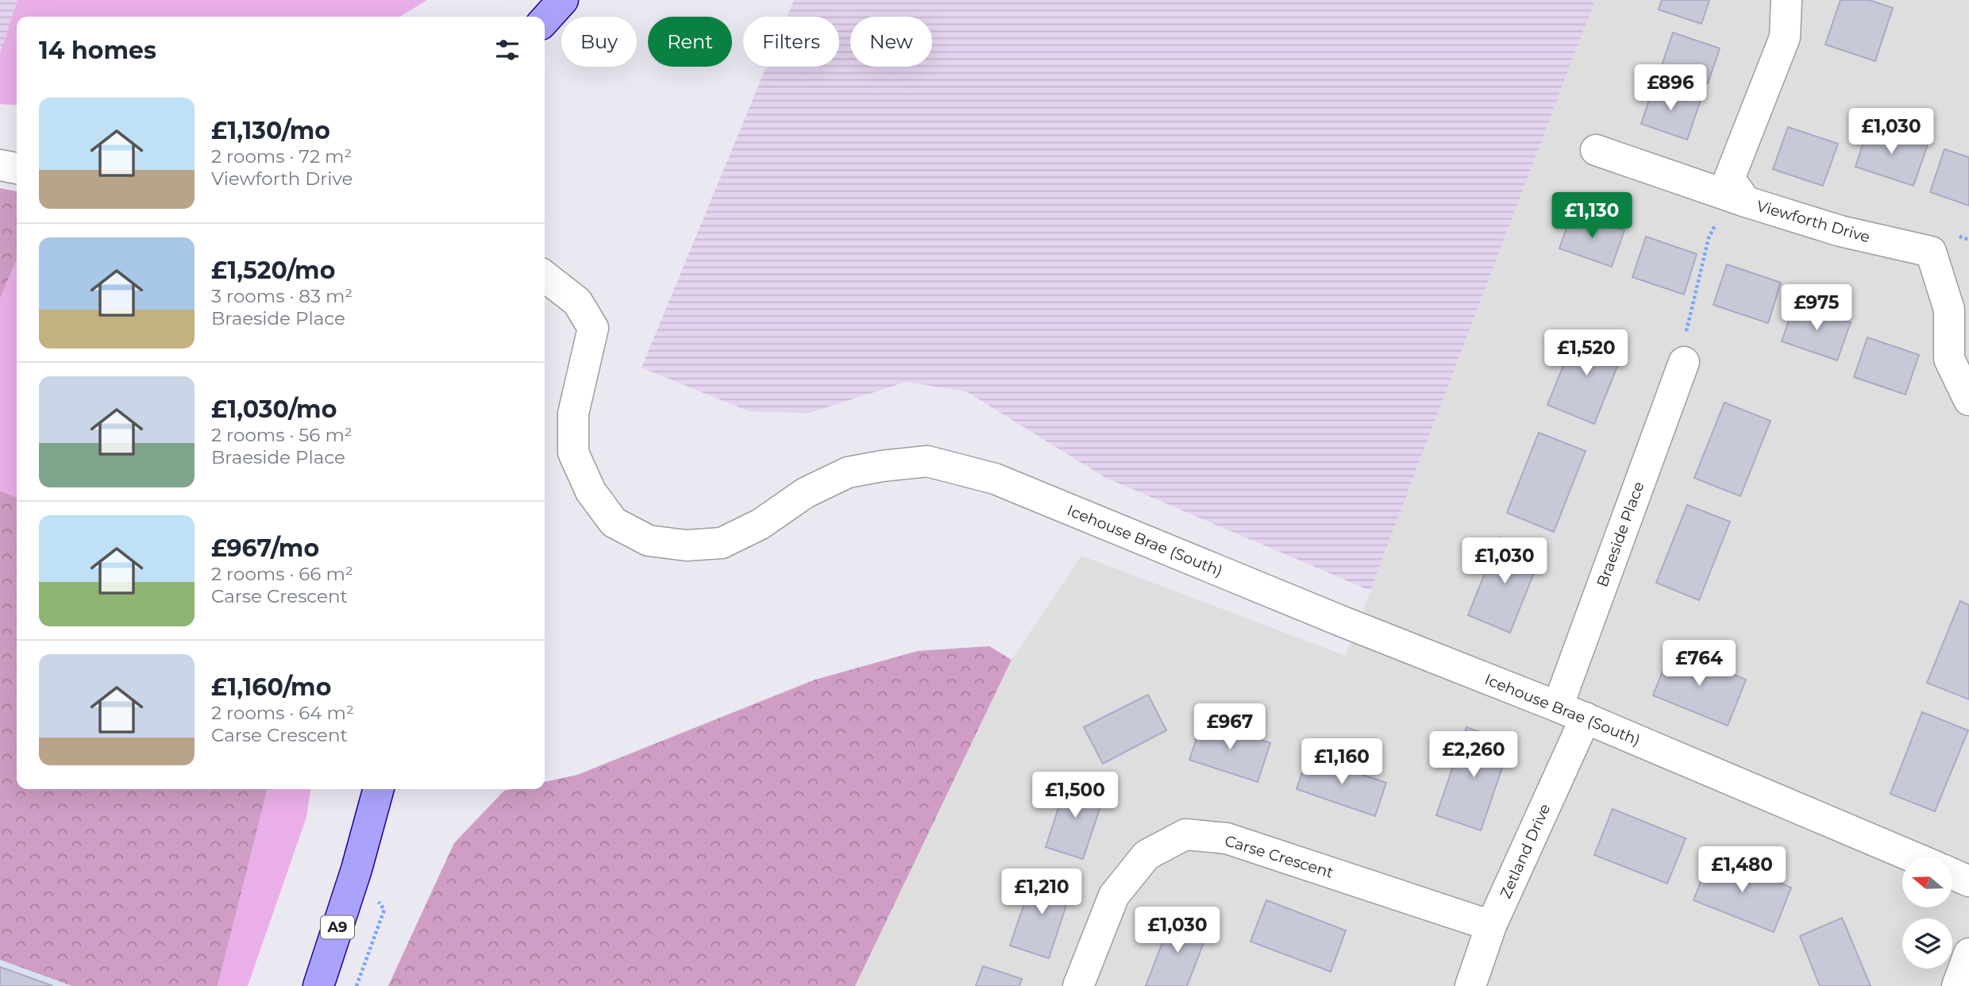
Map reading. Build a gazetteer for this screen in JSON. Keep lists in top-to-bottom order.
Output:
{
  "streets": {
    "main road": ["A9"],
    "street": [
      "Viewforth Drive",
      "Braeside Place",
      "Icehouse Brae (South)",
      "Zetland Drive",
      "Carse Crescent"
    ]
  },
  "crossings": [
    ["Braeside Place", "Icehouse Brae (South)"],
    ["Icehouse Brae (South)", "Zetland Drive"],
    ["Zetland Drive", "Carse Crescent"]
  ],
  "north": "left",
  "page": {
    "chip": [
      "Buy",
      "Rent",
      "Filters",
      "New"
    ],
    "heading": "14 homes",
    "price": [
      "£896",
      "£1,030",
      "£1,130",
      "£975",
      "£1,520",
      "£1,030",
      "£764",
      "£967",
      "£2,260",
      "£1,160",
      "£1,500",
      "£1,480",
      "£1,210",
      "£1,030"
    ],
    "list": [
      {
        "name": "£1,130/mo",
        "note": "2 rooms · 72 m² · Viewforth Drive"
      },
      {
        "name": "£1,520/mo",
        "note": "3 rooms · 83 m² · Braeside Place"
      },
      {
        "name": "£1,030/mo",
        "note": "2 rooms · 56 m² · Braeside Place"
      },
      {
        "name": "£967/mo",
        "note": "2 rooms · 66 m² · Carse Crescent"
      },
      {
        "name": "£1,160/mo",
        "note": "2 rooms · 64 m² · Carse Crescent"
      }
    ]
  }
}
